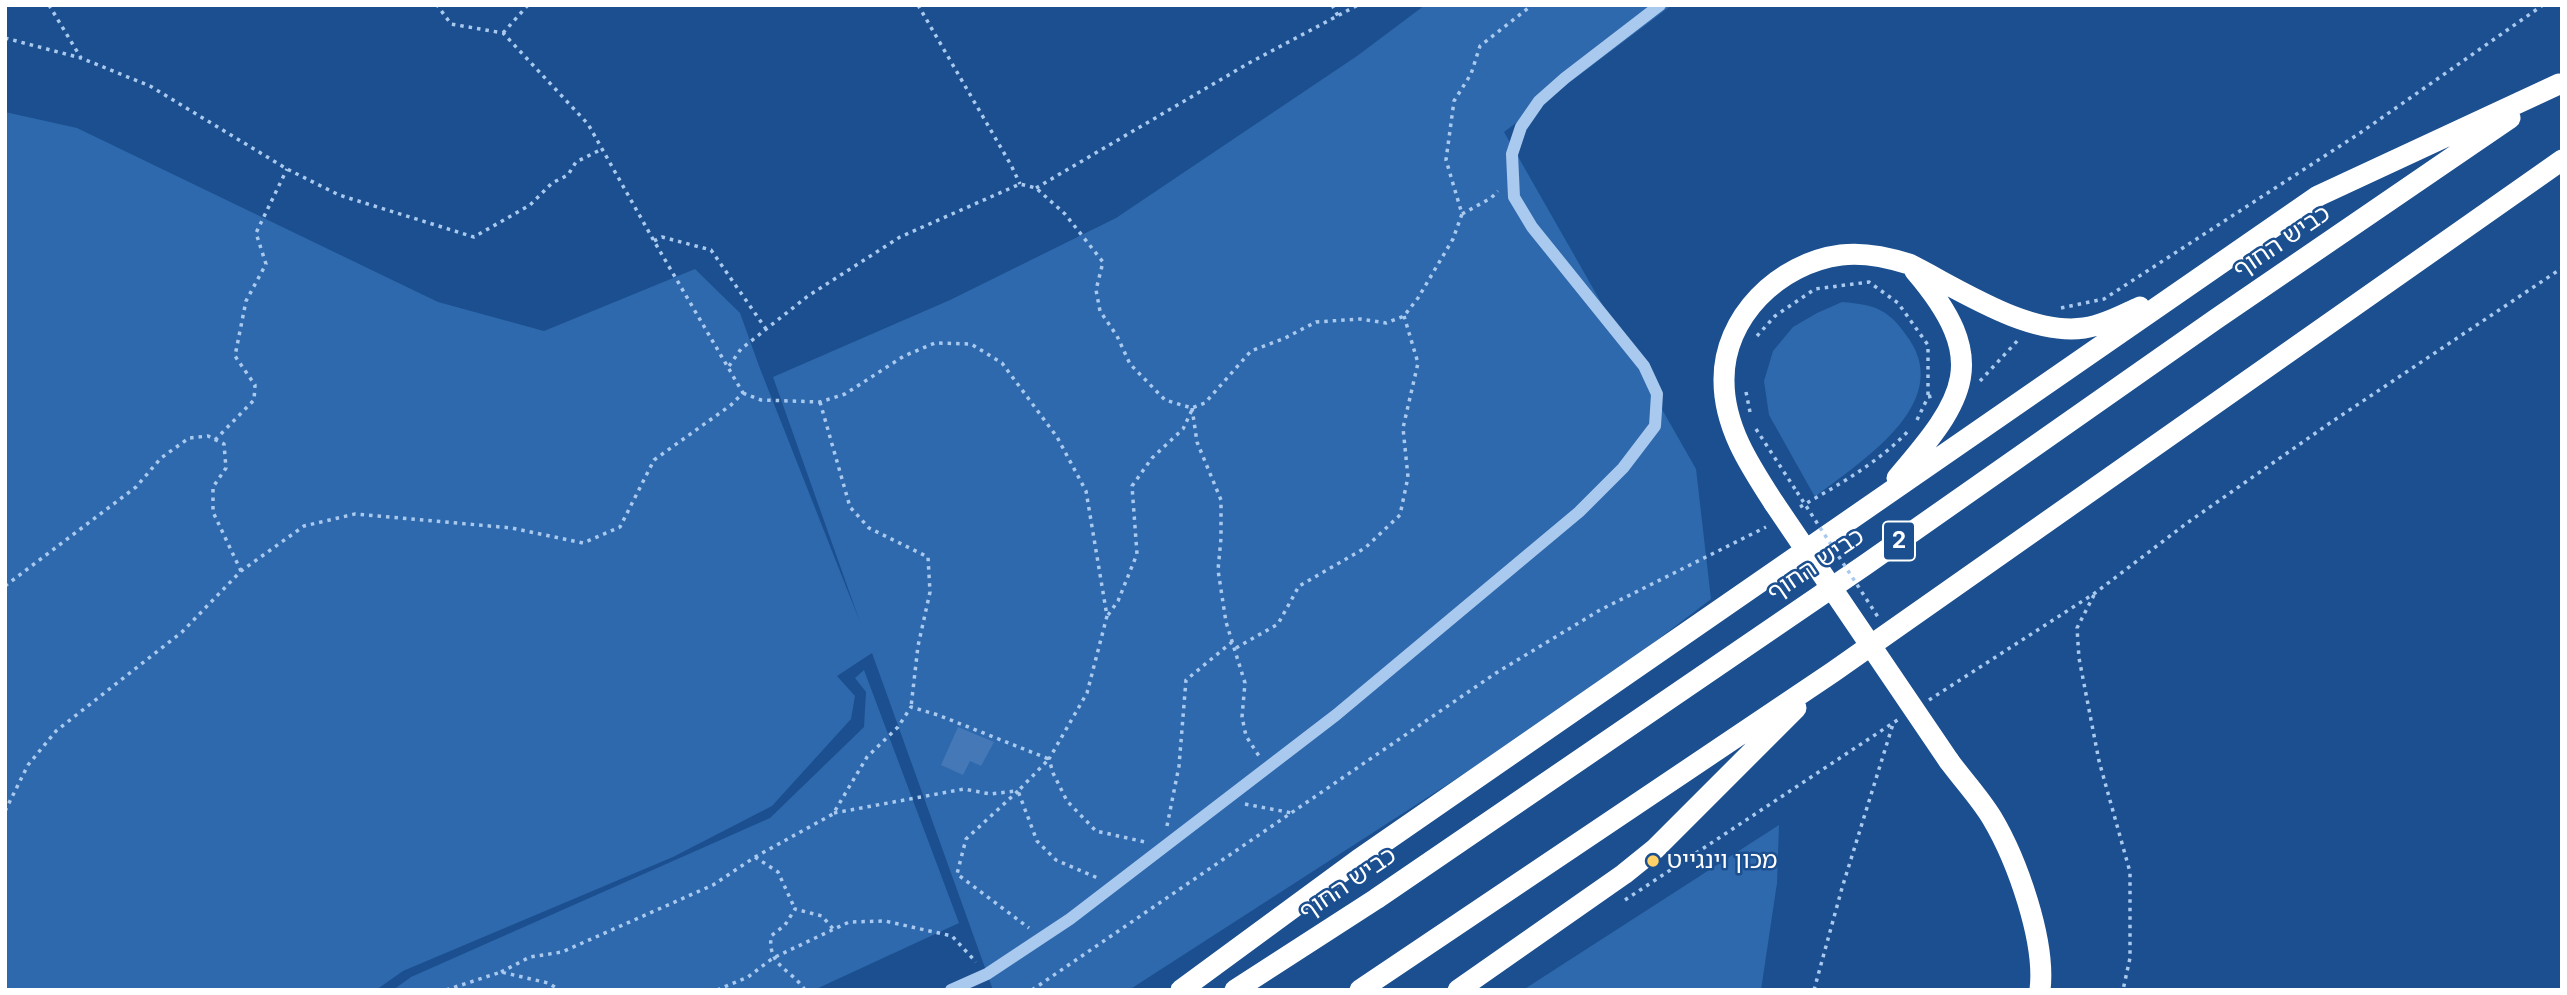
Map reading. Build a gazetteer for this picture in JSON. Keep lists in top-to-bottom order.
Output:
{
  "streets": {
    "highway": ["כביש החוף", "2"]
  },
  "places": ["מכון וינגייט"]
}
